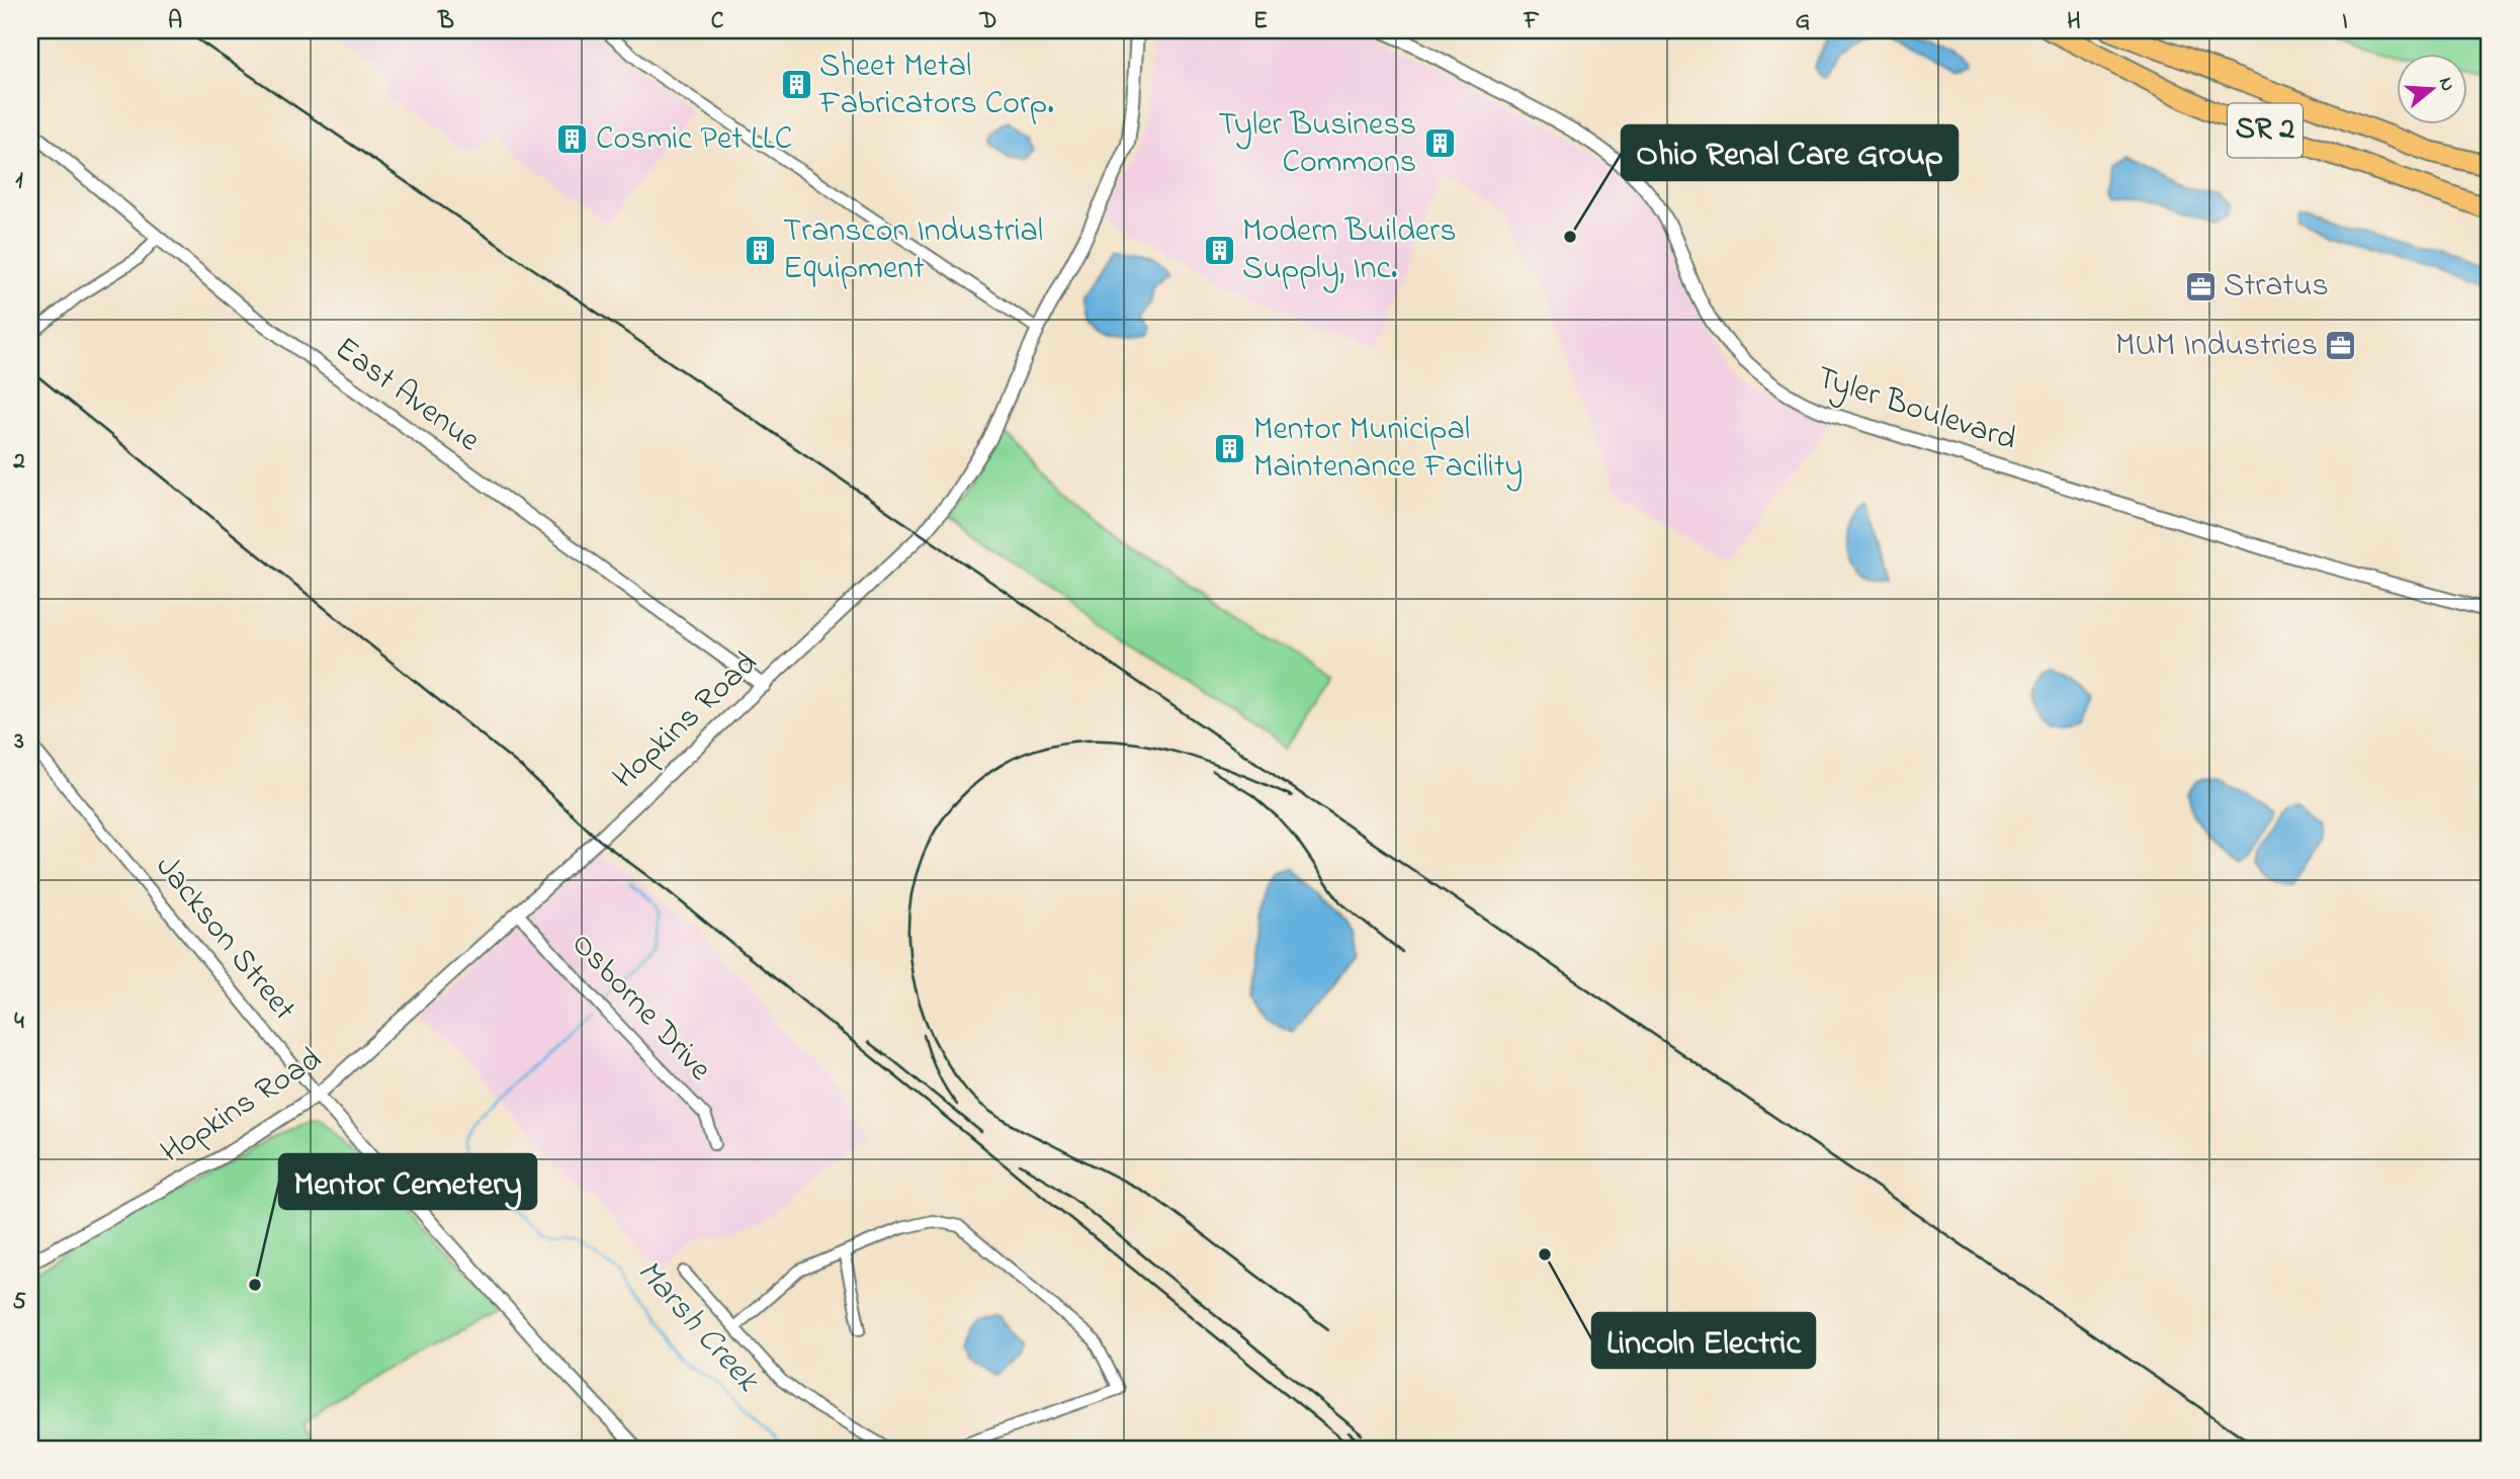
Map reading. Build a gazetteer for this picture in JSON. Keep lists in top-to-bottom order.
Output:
{
  "streets": {
    "highway": ["SR 2"],
    "street": [
      "East Avenue",
      "Tyler Boulevard",
      "Hopkins Road",
      "Jackson Street",
      "Osborne Drive"
    ]
  },
  "crossings": [
    ["East Avenue", "Hopkins Road"],
    ["Hopkins Road", "Jackson Street"],
    ["Hopkins Road", "Osborne Drive"]
  ],
  "water": ["Marsh Creek"],
  "places": {
    "building": [
      "Sheet Metal Fabricators Corp.",
      "Cosmic Pet LLC",
      "Tyler Business Commons",
      "Transcon Industrial Equipment",
      "Modern Builders Supply, Inc.",
      "Mentor Municipal Maintenance Facility"
    ],
    "other": ["Ohio Renal Care Group", "Lincoln Electric", "Mentor Cemetery"],
    "office": ["Stratus", "MUM Industries"]
  },
  "north": "right",
  "grid": {
    "columns": [
      "A",
      "B",
      "C",
      "D",
      "E",
      "F",
      "G",
      "H",
      "I"
    ],
    "rows": [
      "1",
      "2",
      "3",
      "4",
      "5"
    ]
  }
}
